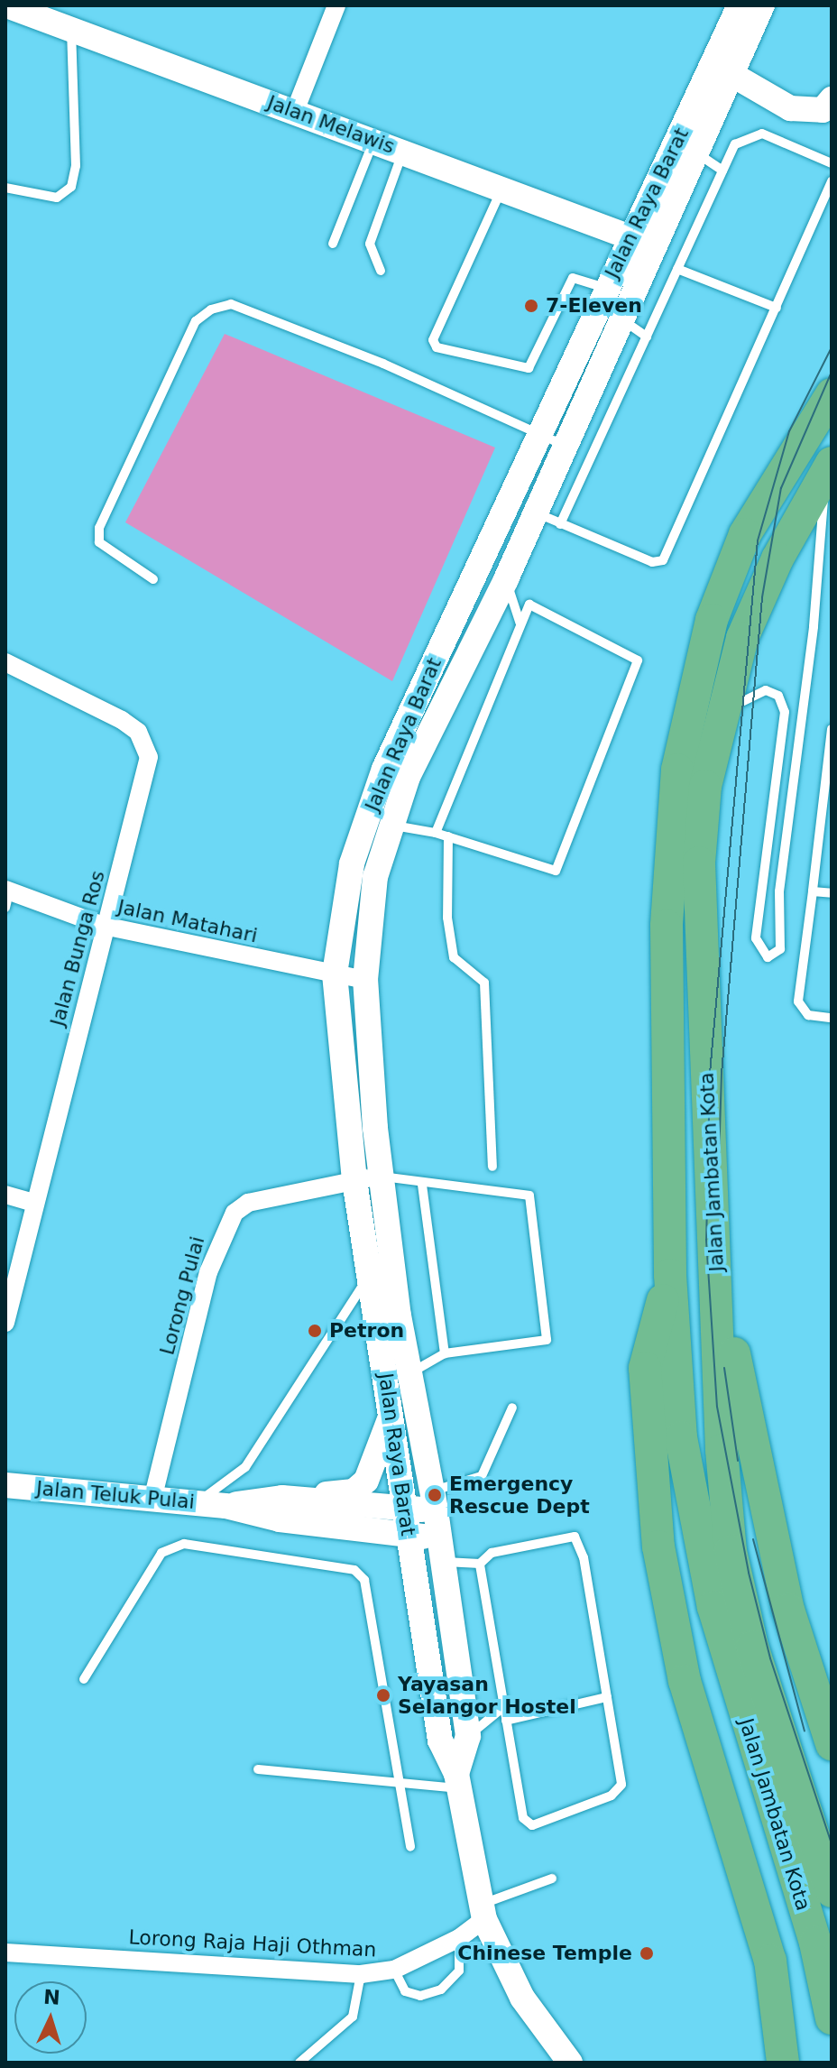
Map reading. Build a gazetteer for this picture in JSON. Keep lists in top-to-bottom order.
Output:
{
  "streets": {
    "highway": ["Jalan Jambatan Kota"],
    "main road": ["Jalan Melawis", "Jalan Raya Barat", "Jalan Teluk Pulai"],
    "street": [
      "Jalan Matahari",
      "Jalan Bunga Ros",
      "Lorong Pulai",
      "Lorong Raja Haji Othman"
    ]
  },
  "crossings": [
    ["Jalan Melawis", "Jalan Raya Barat"],
    ["Jalan Raya Barat", "Jalan Matahari"],
    ["Jalan Raya Barat", "Lorong Pulai"],
    ["Jalan Raya Barat", "Jalan Teluk Pulai"],
    ["Jalan Raya Barat", "Lorong Raja Haji Othman"],
    ["Jalan Matahari", "Jalan Bunga Ros"],
    ["Lorong Pulai", "Jalan Teluk Pulai"]
  ],
  "places": [
    "7-Eleven",
    "Petron",
    "Emergency Rescue Dept",
    "Yayasan Selangor Hostel",
    "Chinese Temple"
  ],
  "north": "top"
}
